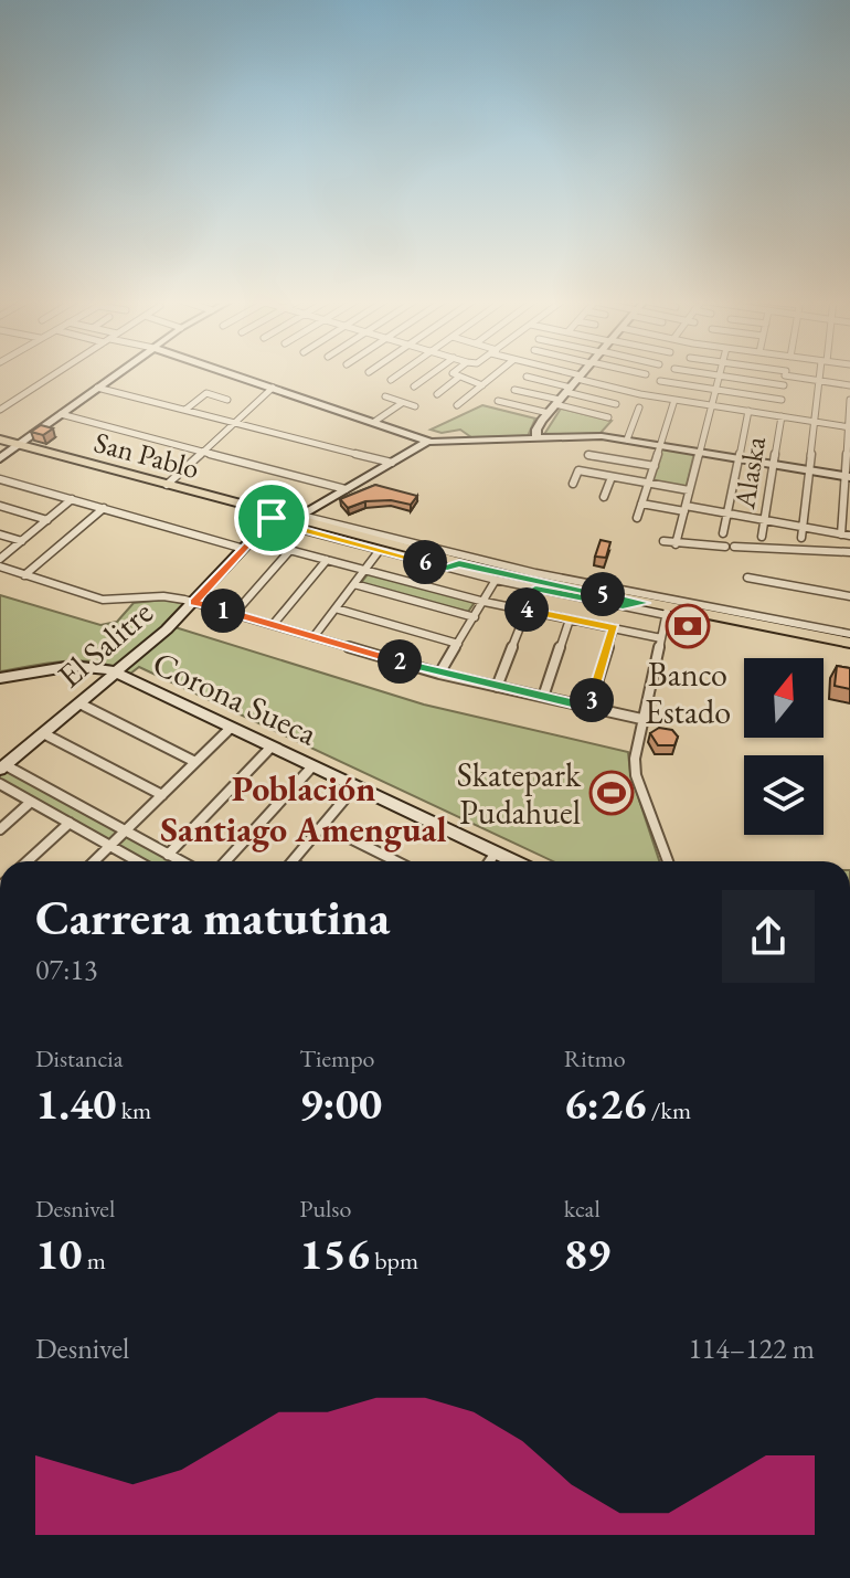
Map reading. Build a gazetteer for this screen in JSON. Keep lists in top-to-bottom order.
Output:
{
  "streets": {
    "main road": ["San Pablo"],
    "street": ["Alaska", "El Salitre", "Corona Sueca"]
  },
  "crossings": [
    ["San Pablo", "El Salitre"],
    ["El Salitre", "Corona Sueca"]
  ],
  "districts": ["Población Santiago Amengual"],
  "places": {
    "bank": ["Banco Estado"],
    "sports": ["Skatepark Pudahuel"]
  },
  "north": "top",
  "page": {
    "pins": [
      "6",
      "5",
      "4",
      "1",
      "2",
      "3"
    ],
    "heading": ["Carrera matutina", "07:13"],
    "stats": [
      ["Distancia", "1.40 km"],
      ["Tiempo", "9:00"],
      ["Ritmo", "6:26 /km"],
      ["Desnivel", "10 m"],
      ["Pulso", "156 bpm"],
      ["kcal", "89"]
    ],
    "chart": ["Desnivel", "114–122 m"]
  }
}
